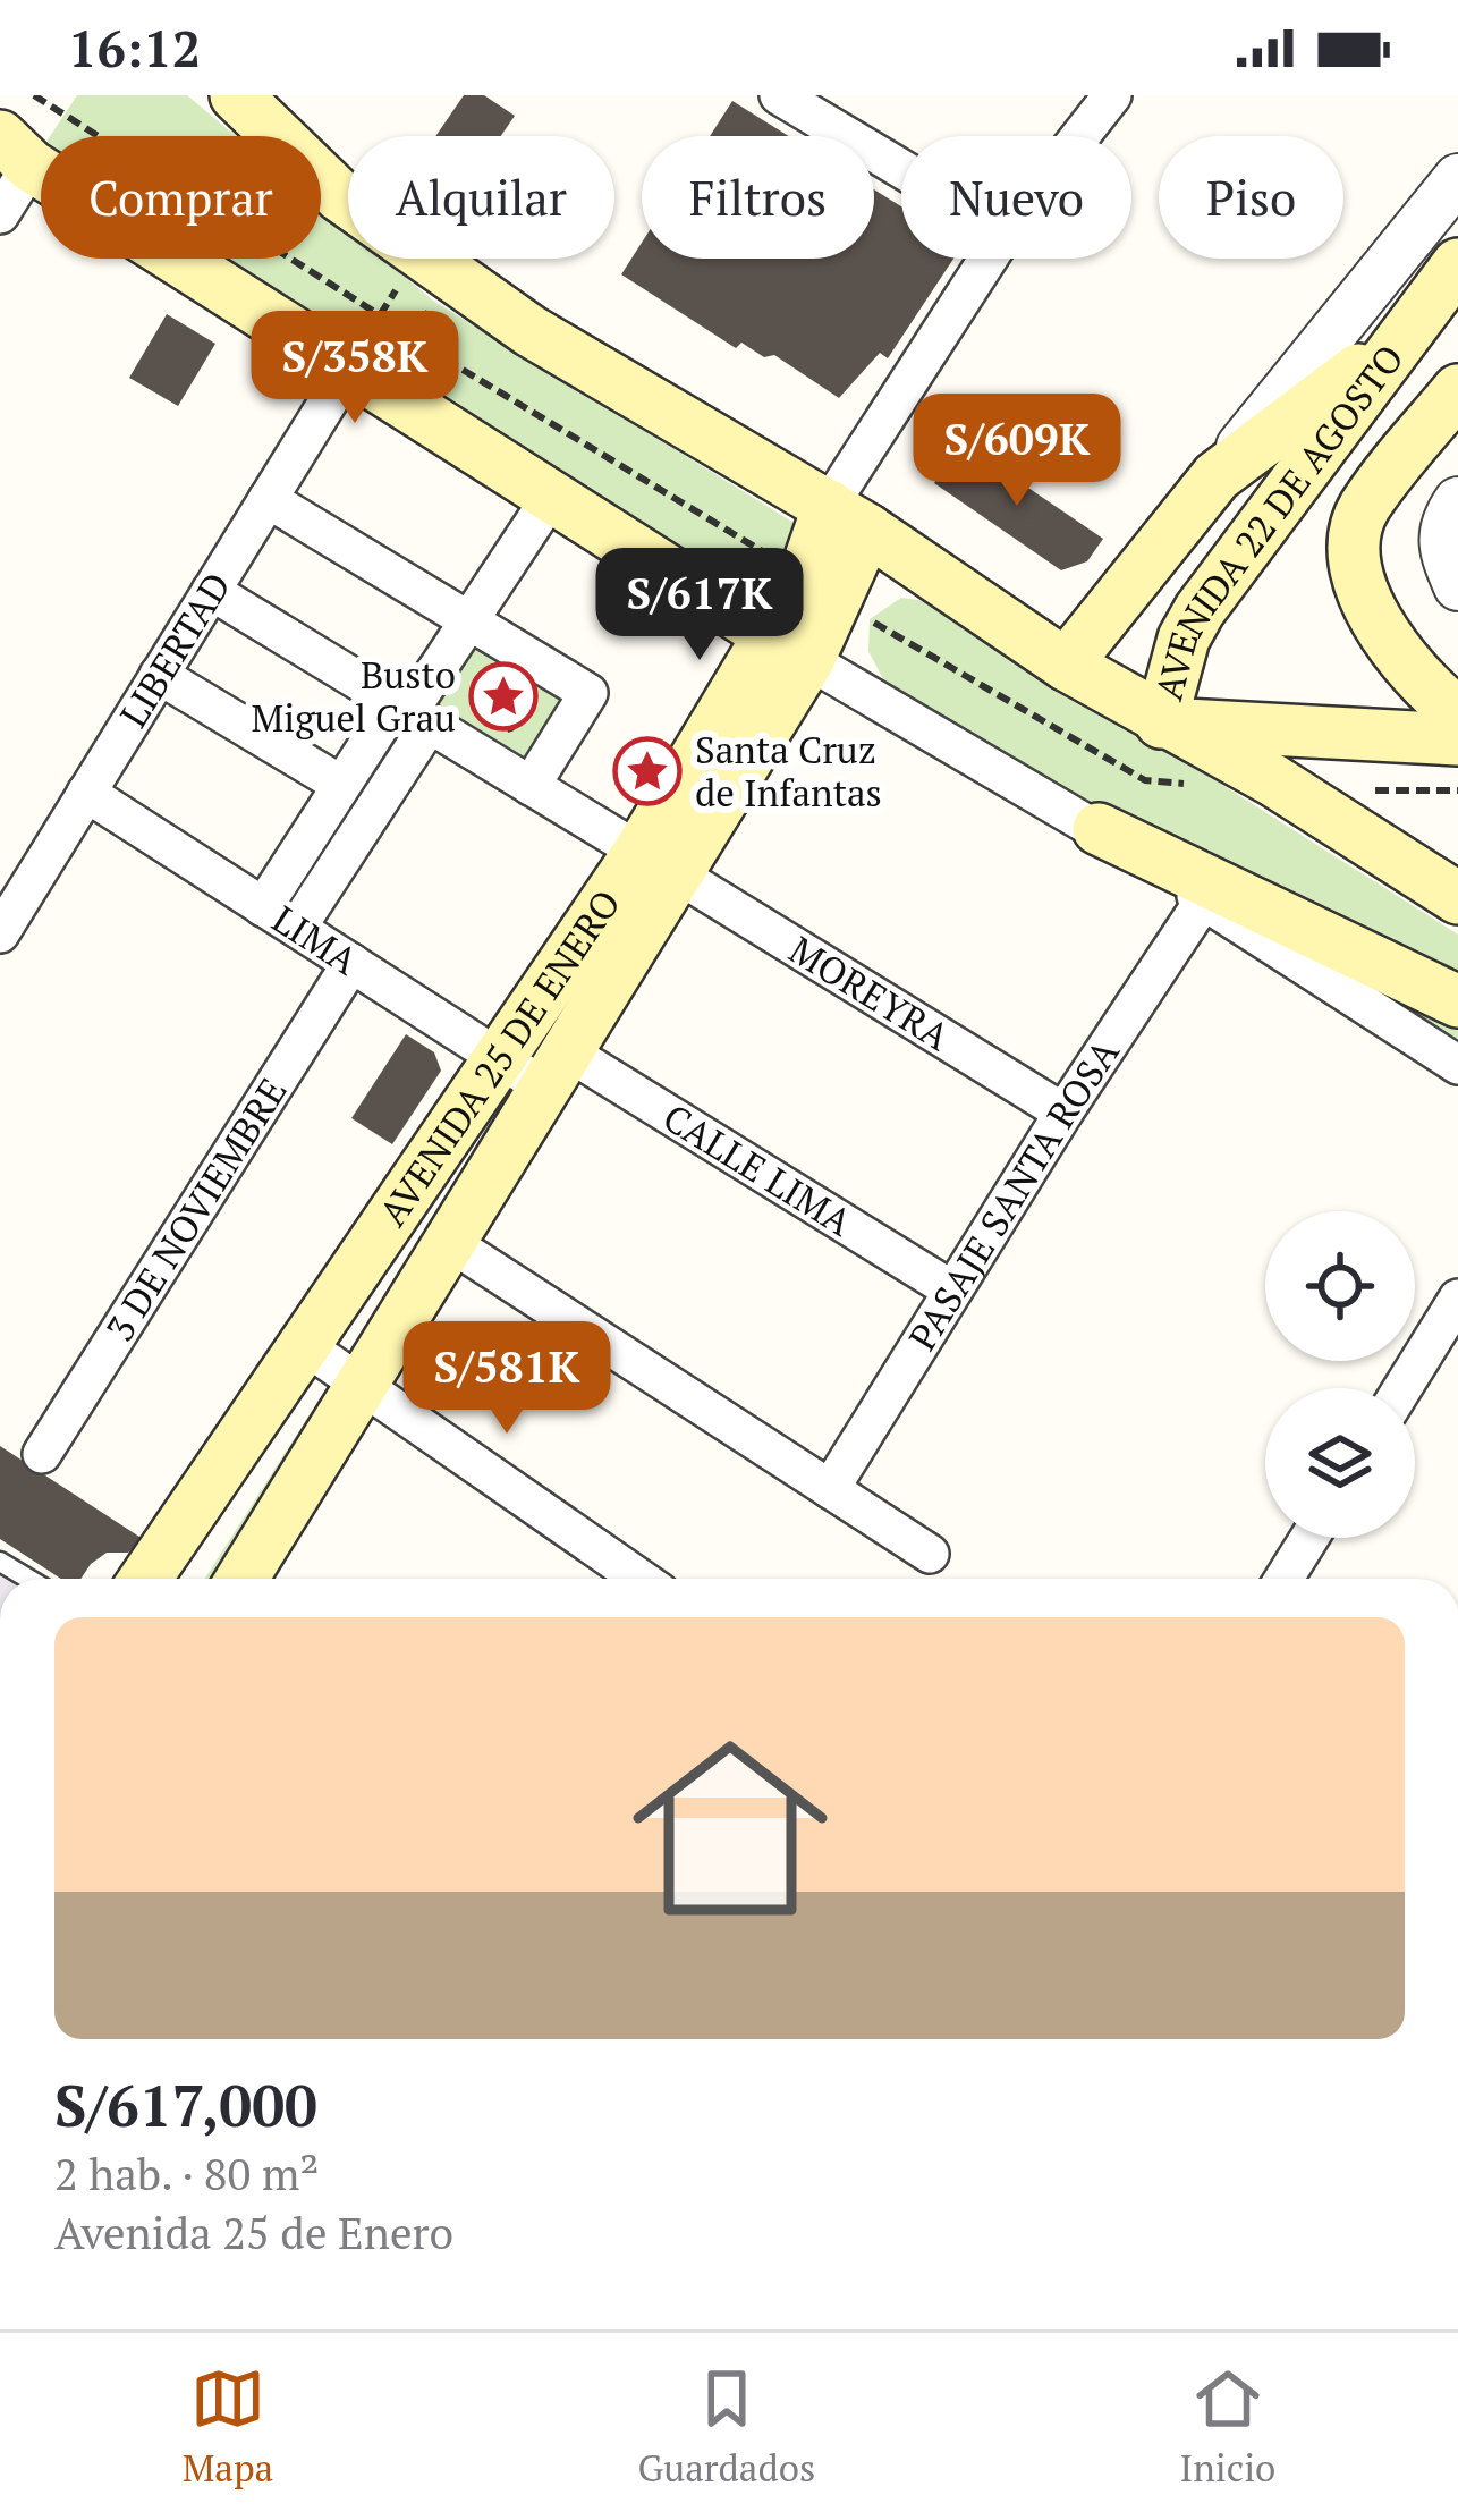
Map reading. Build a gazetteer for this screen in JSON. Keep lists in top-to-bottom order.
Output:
{
  "streets": {
    "main road": ["AVENIDA 22 DE AGOSTO", "AVENIDA 25 DE ENERO"],
    "street": [
      "LIBERTAD",
      "LIMA",
      "MOREYRA",
      "CALLE LIMA",
      "PASAJE SANTA ROSA",
      "3 DE NOVIEMBRE"
    ]
  },
  "crossings": [
    ["LIBERTAD", "LIMA"],
    ["LIBERTAD", "MOREYRA"],
    ["LIMA", "AVENIDA 25 DE ENERO"],
    ["LIMA", "CALLE LIMA"],
    ["LIMA", "3 DE NOVIEMBRE"],
    ["MOREYRA", "AVENIDA 25 DE ENERO"],
    ["MOREYRA", "PASAJE SANTA ROSA"],
    ["AVENIDA 25 DE ENERO", "CALLE LIMA"],
    ["CALLE LIMA", "PASAJE SANTA ROSA"]
  ],
  "places": {
    "place": ["Busto Miguel Grau", "Santa Cruz de Infantas"]
  },
  "page": {
    "status": "16:12",
    "chip": [
      "Comprar",
      "Alquilar",
      "Filtros",
      "Nuevo",
      "Piso"
    ],
    "price": [
      "S/358K",
      "S/609K",
      "S/617K",
      "S/581K"
    ],
    "list": [
      {
        "name": "S/617,000",
        "note": "2 hab. · 80 m² · Avenida 25 de Enero"
      }
    ],
    "tabs": ["Mapa", "Guardados", "Inicio"]
  }
}
